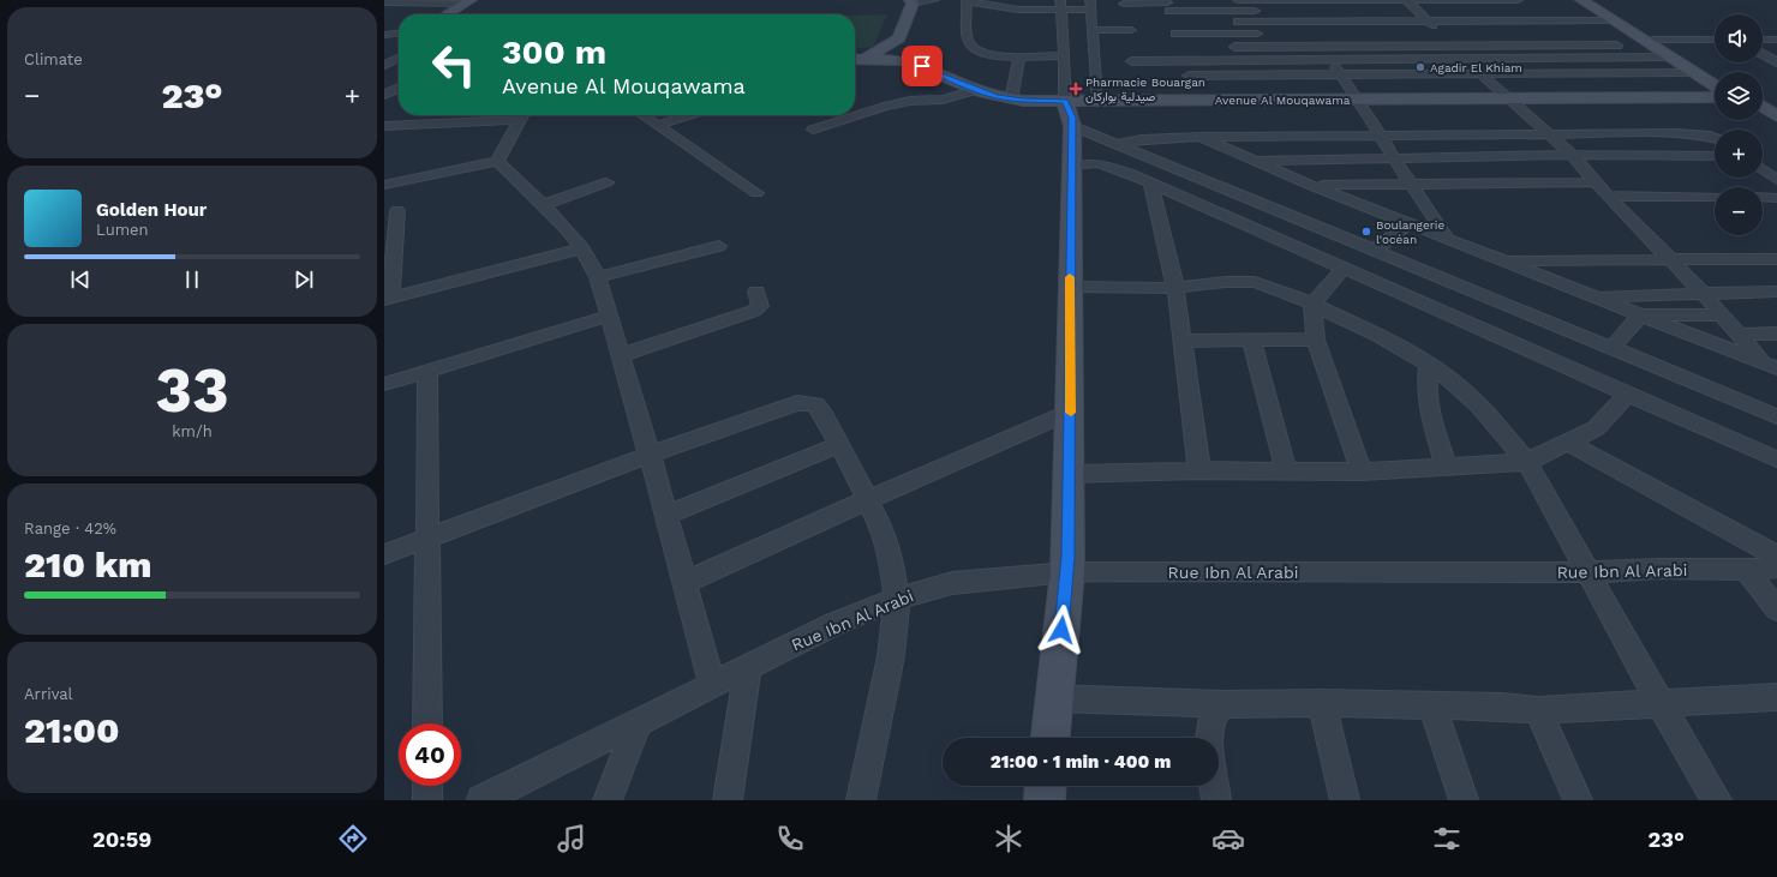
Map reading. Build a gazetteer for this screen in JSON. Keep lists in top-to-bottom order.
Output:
{
  "streets": {
    "street": ["Avenue Al Mouqawama", "Rue Ibn Al Arabi"]
  },
  "places": {
    "other": ["Agadir El Khiam", "Boulangerie l'océan"],
    "health": ["Pharmacie Bouargan صيدلية بواركان"]
  },
  "page": {
    "tile": [
      "Climate",
      ["33", "km/h"],
      ["Range · 42%", "210 km"],
      ["Arrival", "21:00"]
    ],
    "map_buttons": ["+", "−"],
    "turn": ["300 m", "Avenue Al Mouqawama"],
    "heat": ["−", "23°", "+"],
    "song": ["Golden Hour", "Lumen"],
    "limit": "40",
    "trip": "21:00 · 1 min · 400 m",
    "tabs": ["20:59", "23°"]
  }
}
